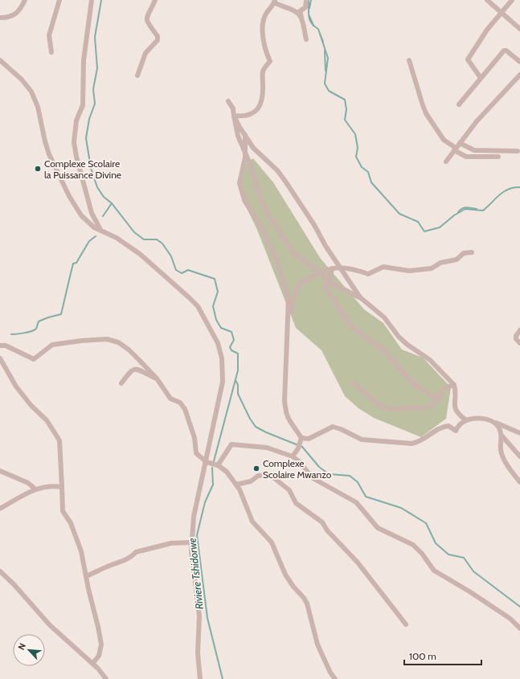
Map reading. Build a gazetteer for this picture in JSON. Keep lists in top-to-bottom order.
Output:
{
  "water": ["Riviere Tshidorwe"],
  "places": ["Complexe Scolaire la Puissance Divine", "Complexe Scolaire Mwanzo"],
  "scale_bar": "100 m",
  "north": "top left"
}
